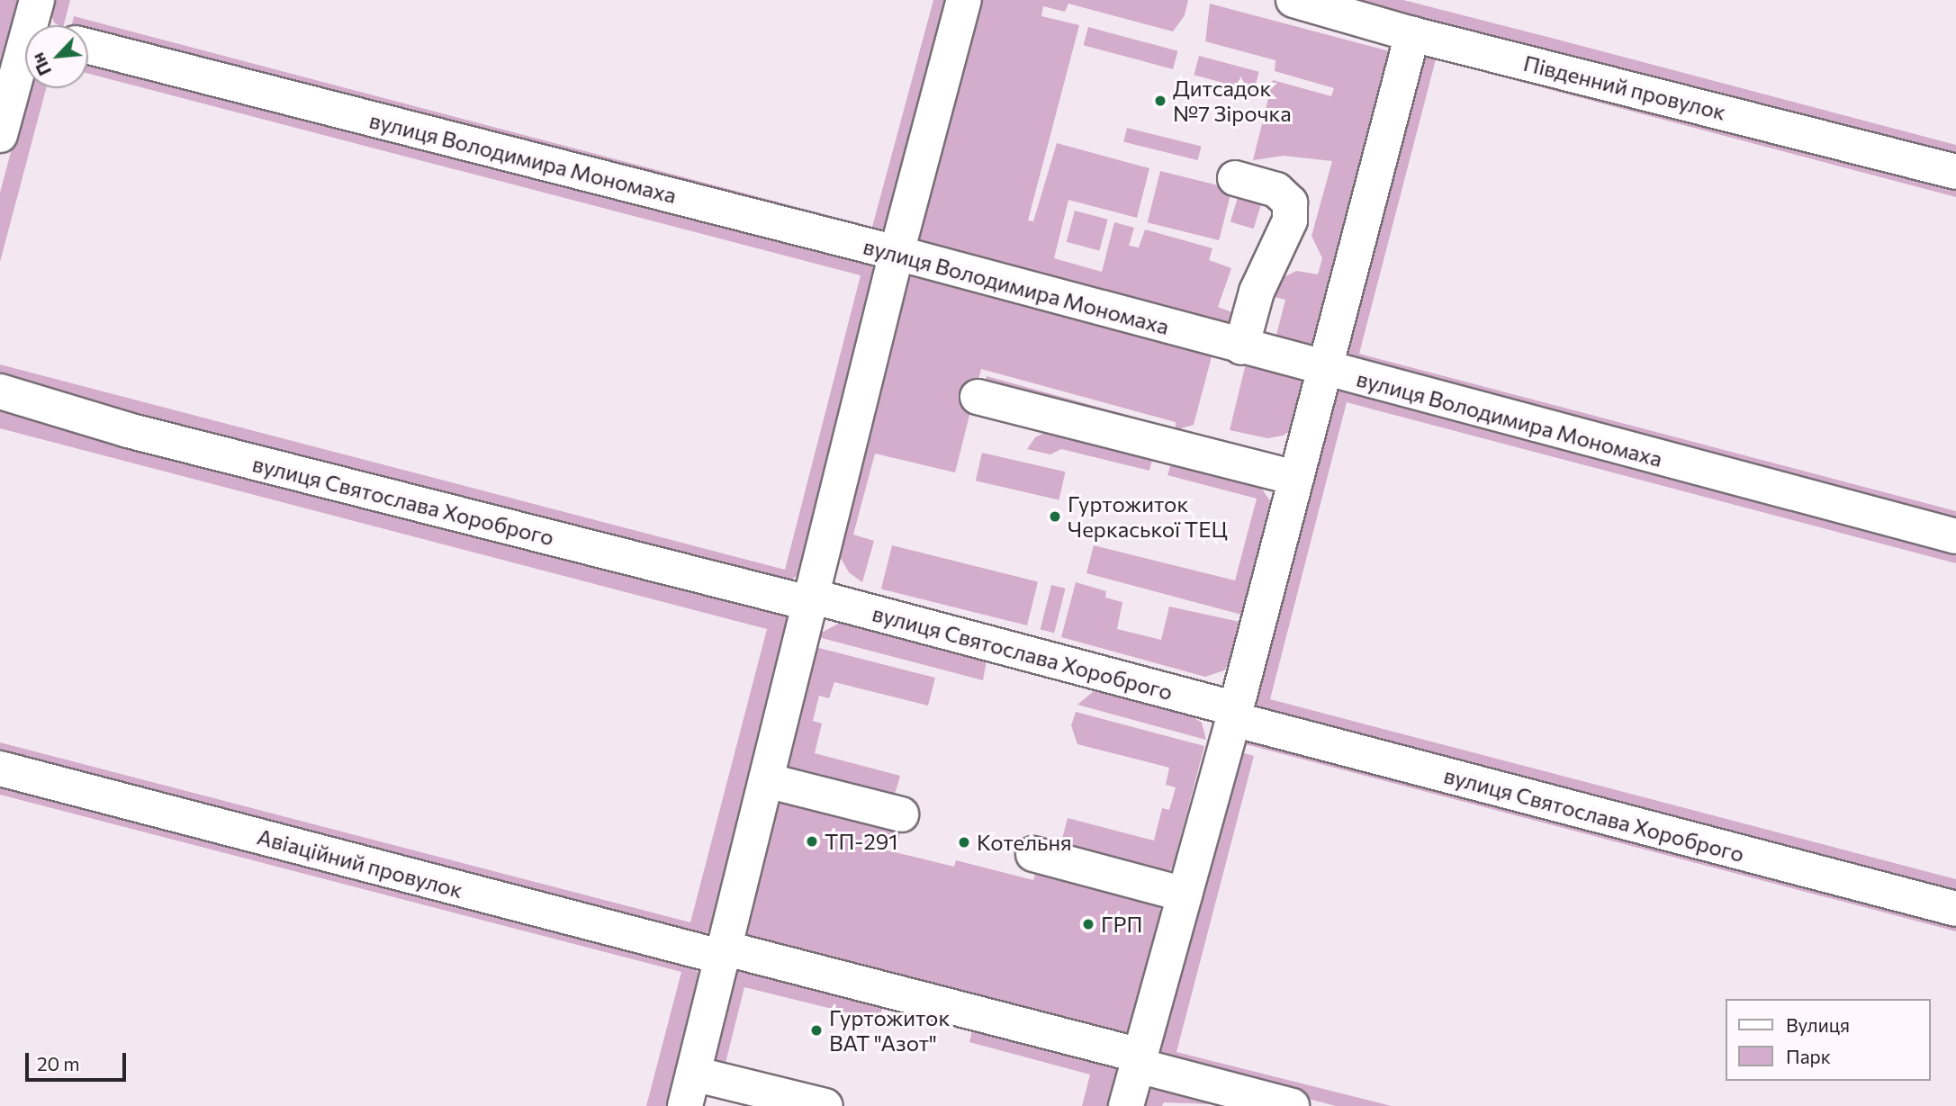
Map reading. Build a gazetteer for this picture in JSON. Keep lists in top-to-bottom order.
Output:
{
  "streets": {
    "street": [
      "Південний провулок",
      "вулиця Володимира Мономаха",
      "вулиця Святослава Хороброго",
      "Авіаційний провулок"
    ]
  },
  "places": [
    "Дитсадок №7 Зірочка",
    "Гуртожиток Черкаської ТЕЦ",
    "ТП-291",
    "Котельня",
    "ГРП",
    "Гуртожиток ВАТ \"Азот\""
  ],
  "legend": ["Вулиця", "Парк"],
  "scale_bar": "20 m",
  "north": "bottom left"
}
